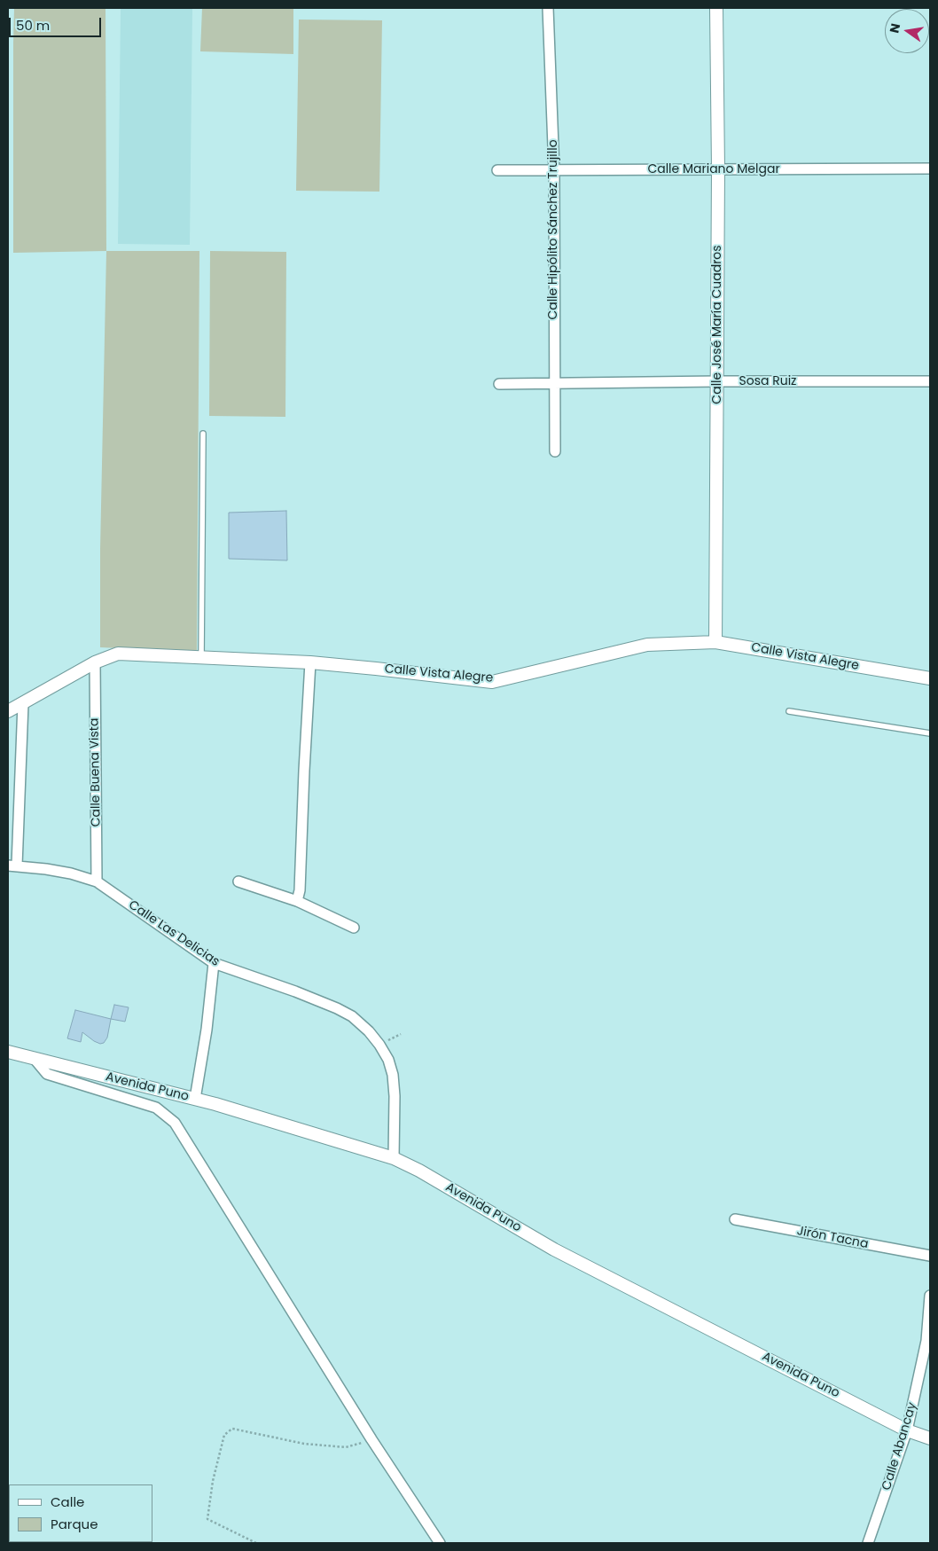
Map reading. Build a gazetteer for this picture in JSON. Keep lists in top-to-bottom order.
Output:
{
  "streets": {
    "street": [
      "Calle Mariano Melgar",
      "Calle Hipólito Sánchez Trujillo",
      "Calle José María Cuadros",
      "Sosa Ruiz",
      "Calle Vista Alegre",
      "Calle Buena Vista",
      "Calle Las Delicias",
      "Avenida Puno",
      "Jirón Tacna",
      "Calle Abancay"
    ]
  },
  "crossings": [
    ["Calle Mariano Melgar", "Calle Hipólito Sánchez Trujillo"],
    ["Calle Mariano Melgar", "Calle José María Cuadros"],
    ["Calle Hipólito Sánchez Trujillo", "Sosa Ruiz"],
    ["Calle José María Cuadros", "Sosa Ruiz"],
    ["Calle José María Cuadros", "Calle Vista Alegre"],
    ["Calle Vista Alegre", "Calle Buena Vista"],
    ["Calle Buena Vista", "Calle Las Delicias"],
    ["Calle Las Delicias", "Avenida Puno"],
    ["Avenida Puno", "Calle Abancay"]
  ],
  "legend": ["Calle", "Parque"],
  "scale_bar": "50 m",
  "north": "left"
}
